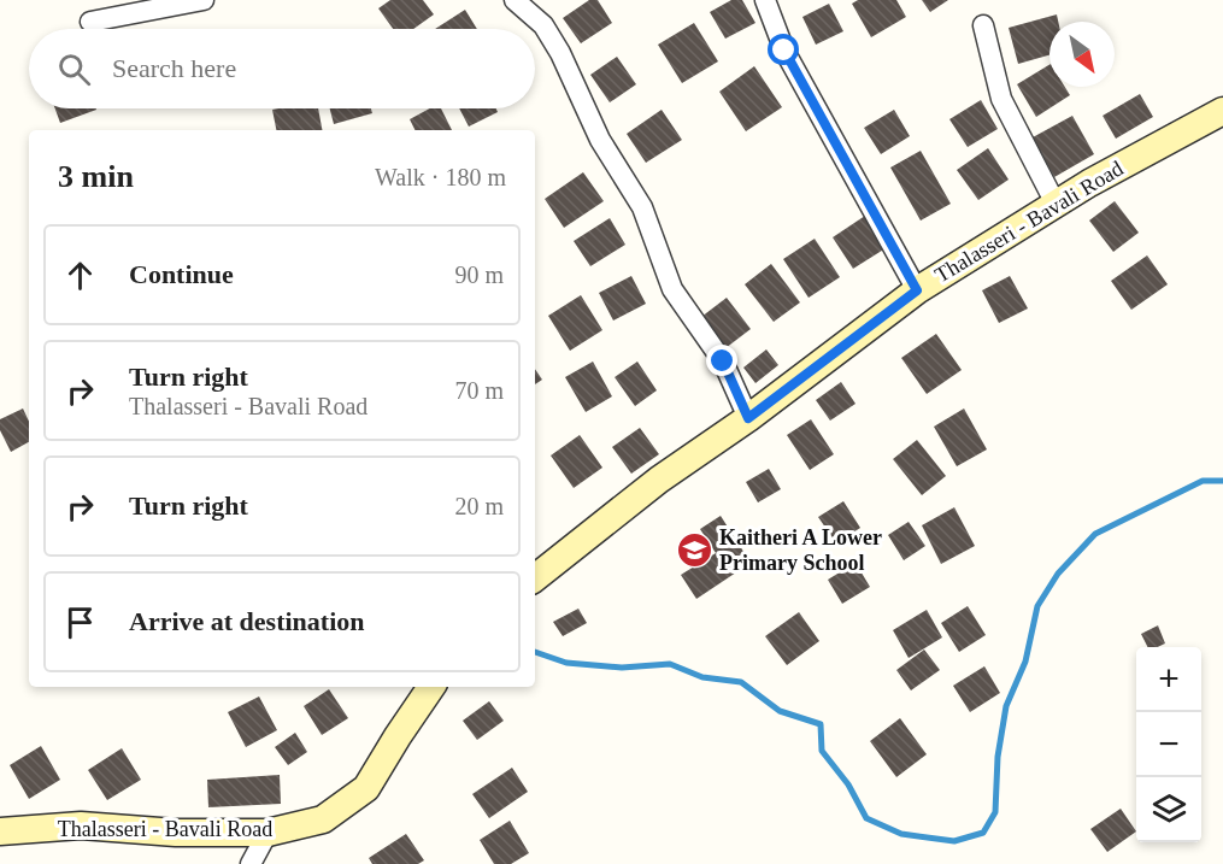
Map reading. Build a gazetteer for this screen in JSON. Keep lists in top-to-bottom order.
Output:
{
  "streets": {
    "main road": ["Thalasseri - Bavali Road"]
  },
  "places": {
    "school or university": ["Kaitheri A Lower Primary School"]
  },
  "north": "bottom right",
  "page": {
    "search": "Search here",
    "heading": ["3 min", "Walk · 180 m"],
    "list": [
      ["Continue", "90 m"],
      ["Turn right", "Thalasseri - Bavali Road", "70 m"],
      ["Turn right", "20 m"],
      "Arrive at destination"
    ],
    "map_buttons": ["+", "−"]
  }
}
